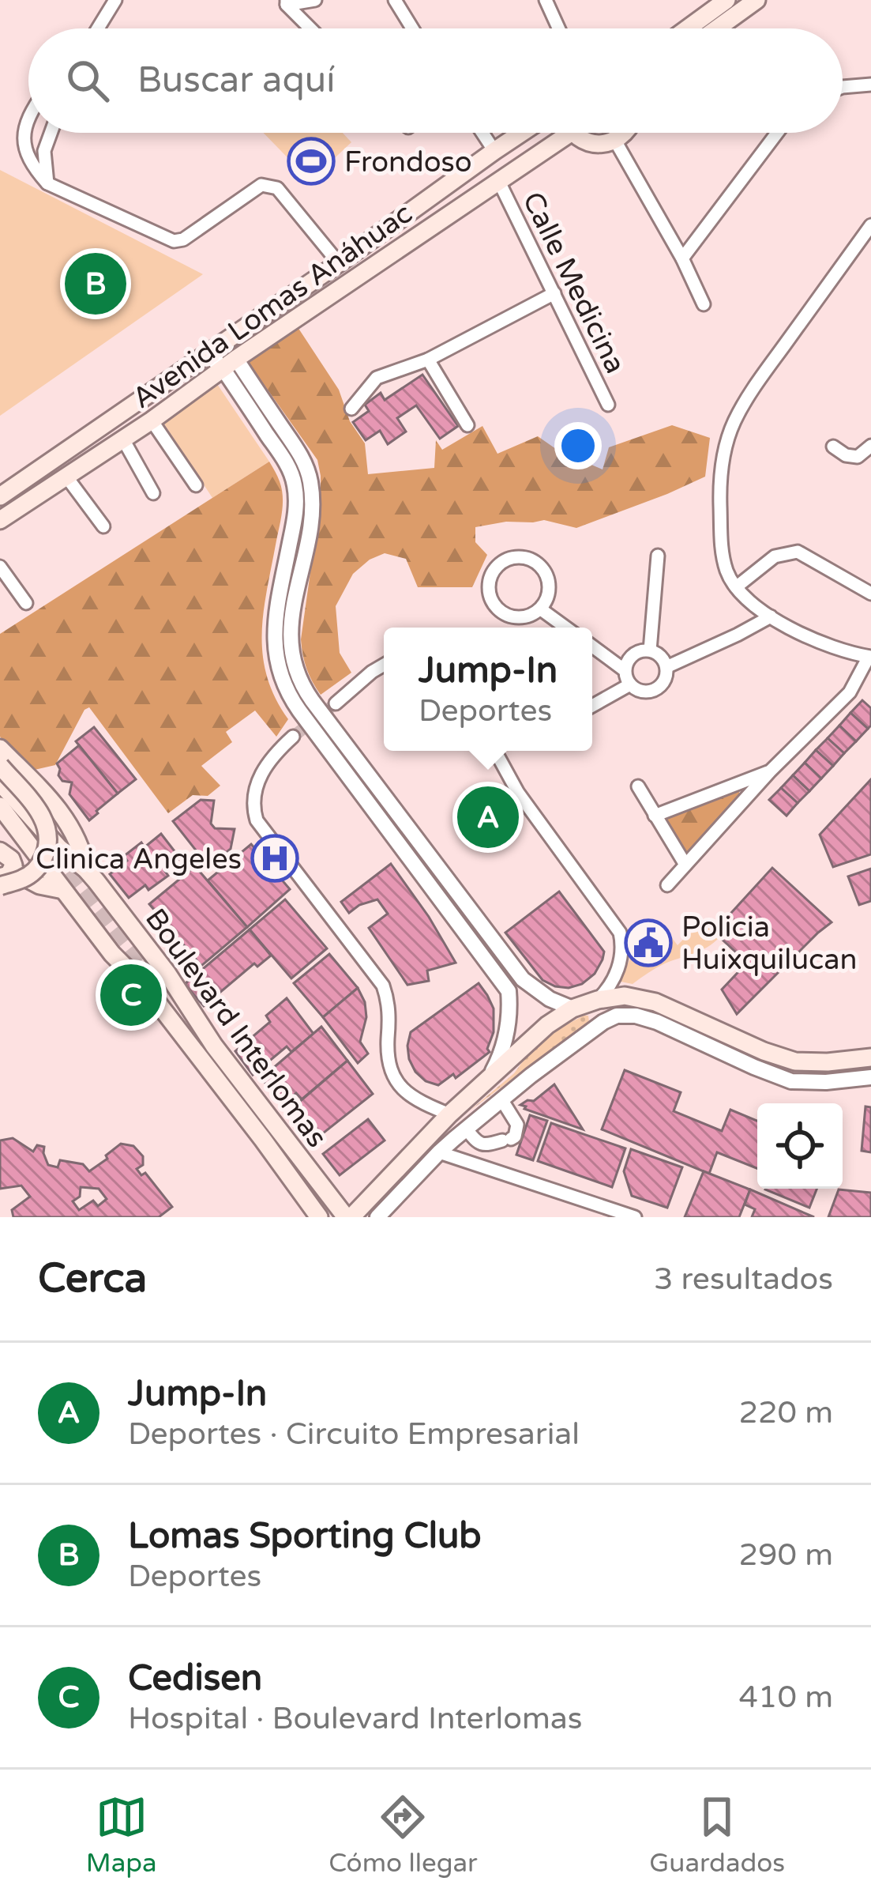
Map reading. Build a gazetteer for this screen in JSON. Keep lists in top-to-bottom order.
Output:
{
  "streets": {
    "main road": ["Avenida Lomas Anáhuac", "Boulevard Interlomas"],
    "street": ["Calle Medicina"]
  },
  "crossings": [
    ["Calle Medicina", "Avenida Lomas Anáhuac"]
  ],
  "places": {
    "sports": ["Frondoso"],
    "hospital": ["Clinica Angeles"],
    "public building": ["Policia Huixquilucan"]
  },
  "page": {
    "search": "Buscar aquí",
    "pins": ["B", "A", "C"],
    "popup": ["Jump-In", "Deportes"],
    "heading": ["Cerca", "3 resultados"],
    "list": [
      {
        "mark": "A",
        "name": "Jump-In",
        "note": "Deportes · Circuito Empresarial",
        "value": "220 m"
      },
      {
        "mark": "B",
        "name": "Lomas Sporting Club",
        "note": "Deportes",
        "value": "290 m"
      },
      {
        "mark": "C",
        "name": "Cedisen",
        "note": "Hospital · Boulevard Interlomas",
        "value": "410 m"
      }
    ],
    "nav": ["Mapa", "Cómo llegar", "Guardados"]
  }
}
